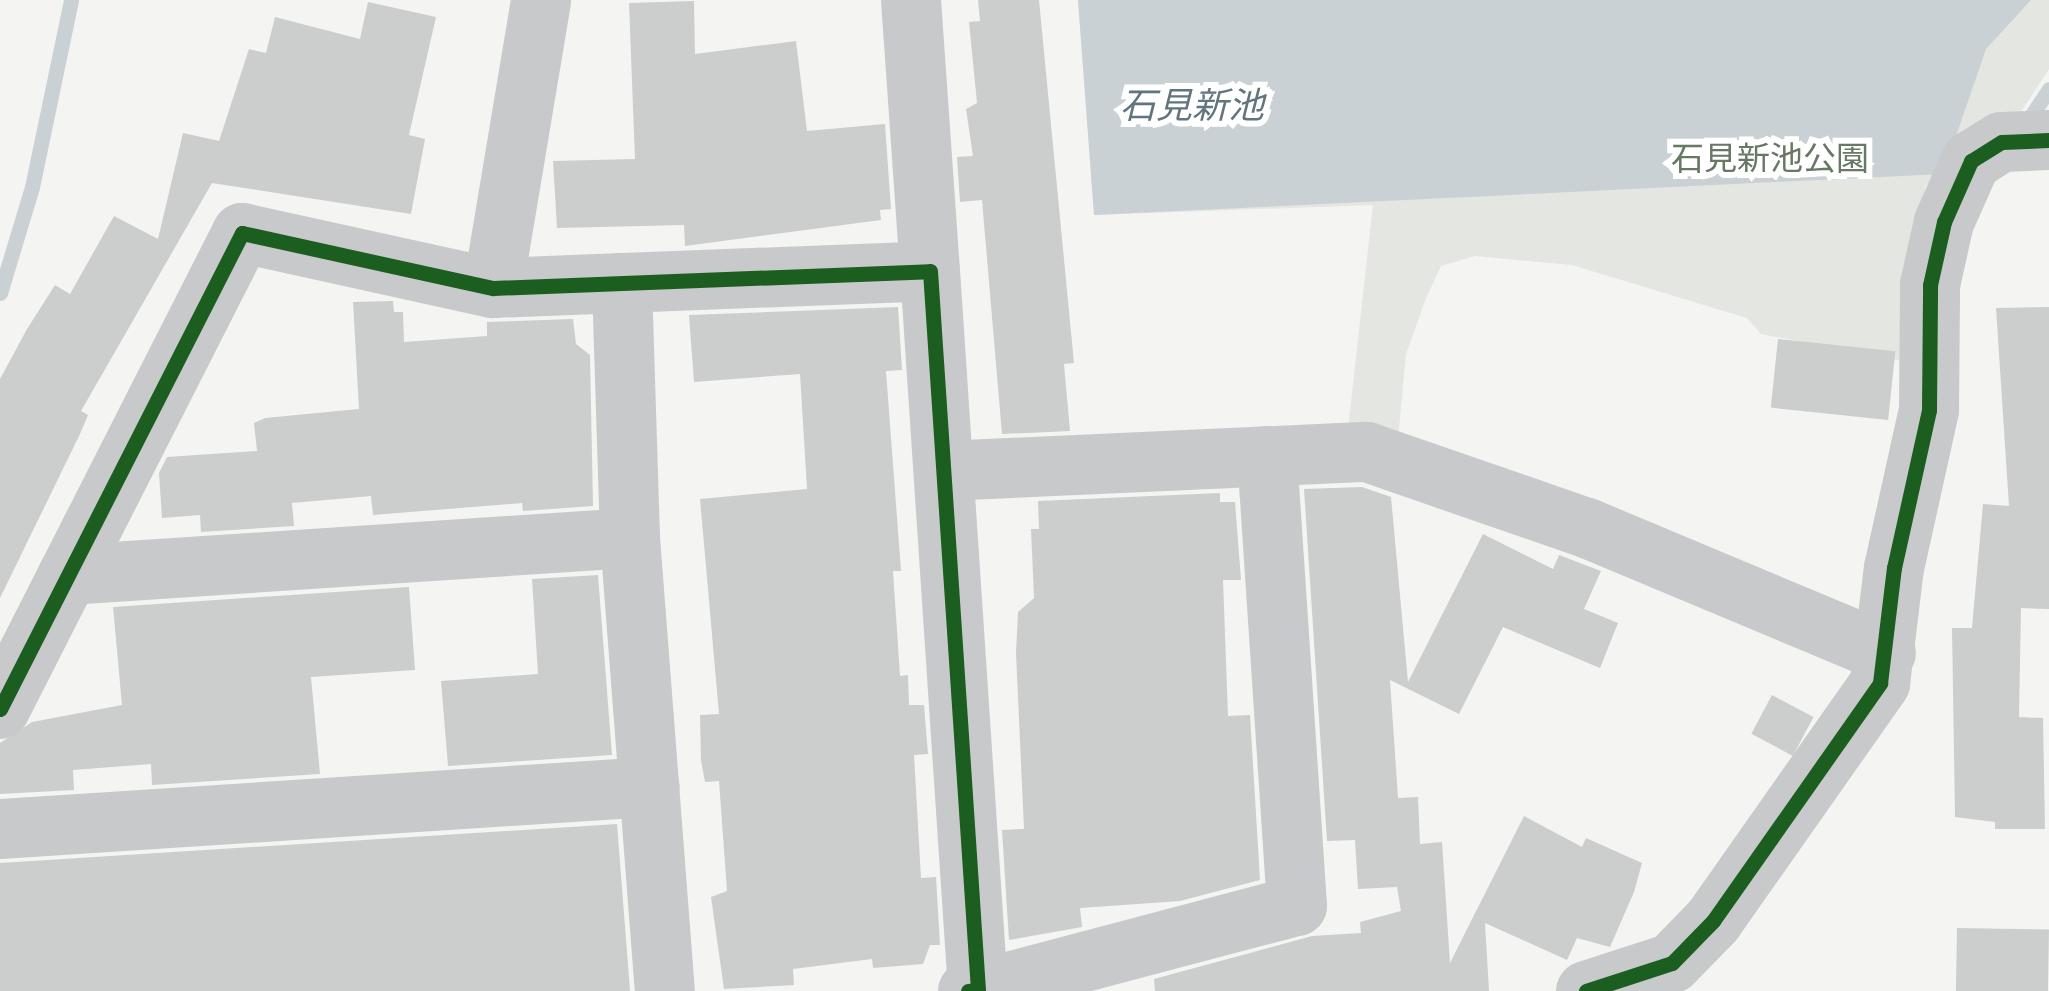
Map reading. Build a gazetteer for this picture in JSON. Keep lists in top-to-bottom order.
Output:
{
  "water": ["石見新池"],
  "parks": ["石見新池公園"]
}
